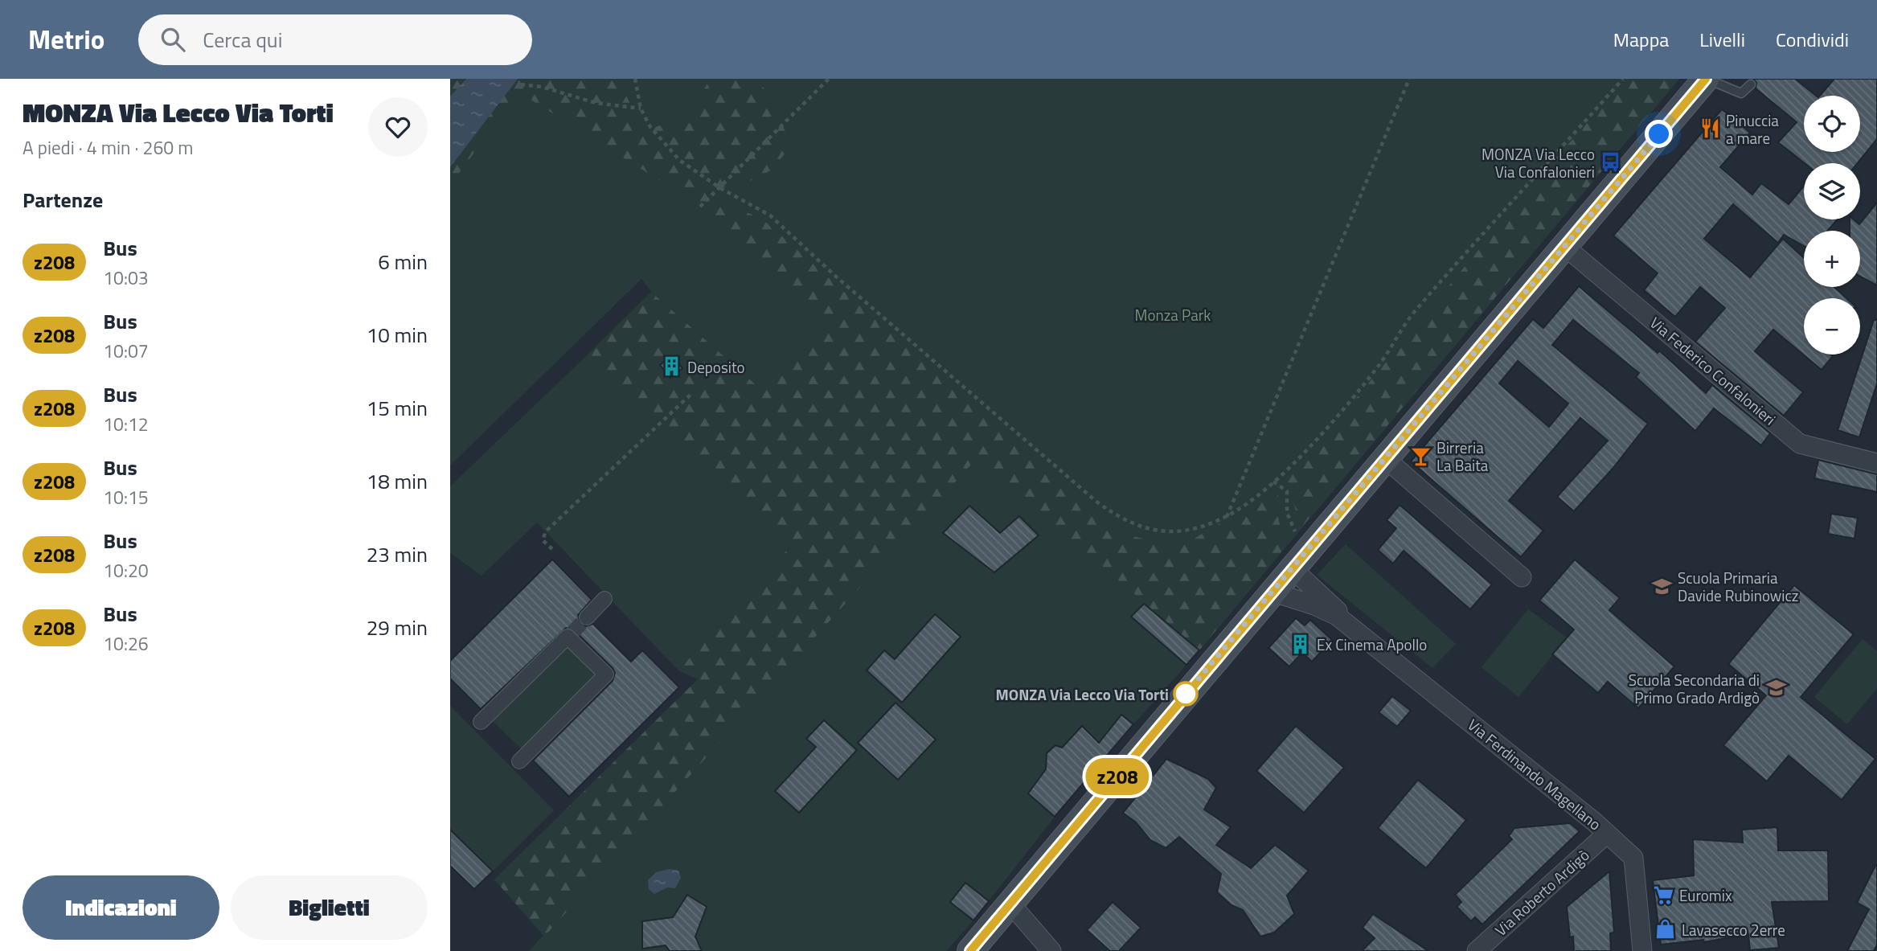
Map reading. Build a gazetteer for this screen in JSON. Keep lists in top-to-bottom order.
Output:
{
  "streets": {
    "street": ["Via Federico Confalonieri", "Via Ferdinando Magellano", "Via Roberto Ardigò"]
  },
  "crossings": [
    ["Via Ferdinando Magellano", "Via Roberto Ardigò"]
  ],
  "parks": ["Monza Park"],
  "places": {
    "restaurant": ["Pinuccia a mare"],
    "bus stop": ["MONZA Via Lecco Via Confalonieri"],
    "building": ["Deposito", "Ex Cinema Apollo"],
    "bar": ["Birreria La Baita"],
    "school or university": ["Scuola Primaria Davide Rubinowicz", "Scuola Secondaria di Primo Grado Ardigò"],
    "other": ["MONZA Via Lecco Via Torti"],
    "supermarket": ["Euromix"],
    "shop": ["Lavasecco 2erre"]
  },
  "lines": ["bus line z208"],
  "page": {
    "header": "Metrio",
    "search": "Cerca qui",
    "nav": ["Mappa", "Livelli", "Condividi"],
    "heading": [
      ["MONZA Via Lecco Via Torti", "A piedi · 4 min · 260 m"],
      "Partenze"
    ],
    "on_map": "z208",
    "map_buttons": ["+", "−"],
    "list": [
      {
        "mark": "z208",
        "name": "Bus",
        "note": "10:03",
        "value": "6 min"
      },
      {
        "mark": "z208",
        "name": "Bus",
        "note": "10:07",
        "value": "10 min"
      },
      {
        "mark": "z208",
        "name": "Bus",
        "note": "10:12",
        "value": "15 min"
      },
      {
        "mark": "z208",
        "name": "Bus",
        "note": "10:15",
        "value": "18 min"
      },
      {
        "mark": "z208",
        "name": "Bus",
        "note": "10:20",
        "value": "23 min"
      },
      {
        "mark": "z208",
        "name": "Bus",
        "note": "10:26",
        "value": "29 min"
      }
    ],
    "buttons": ["Indicazioni", "Biglietti"]
  }
}
